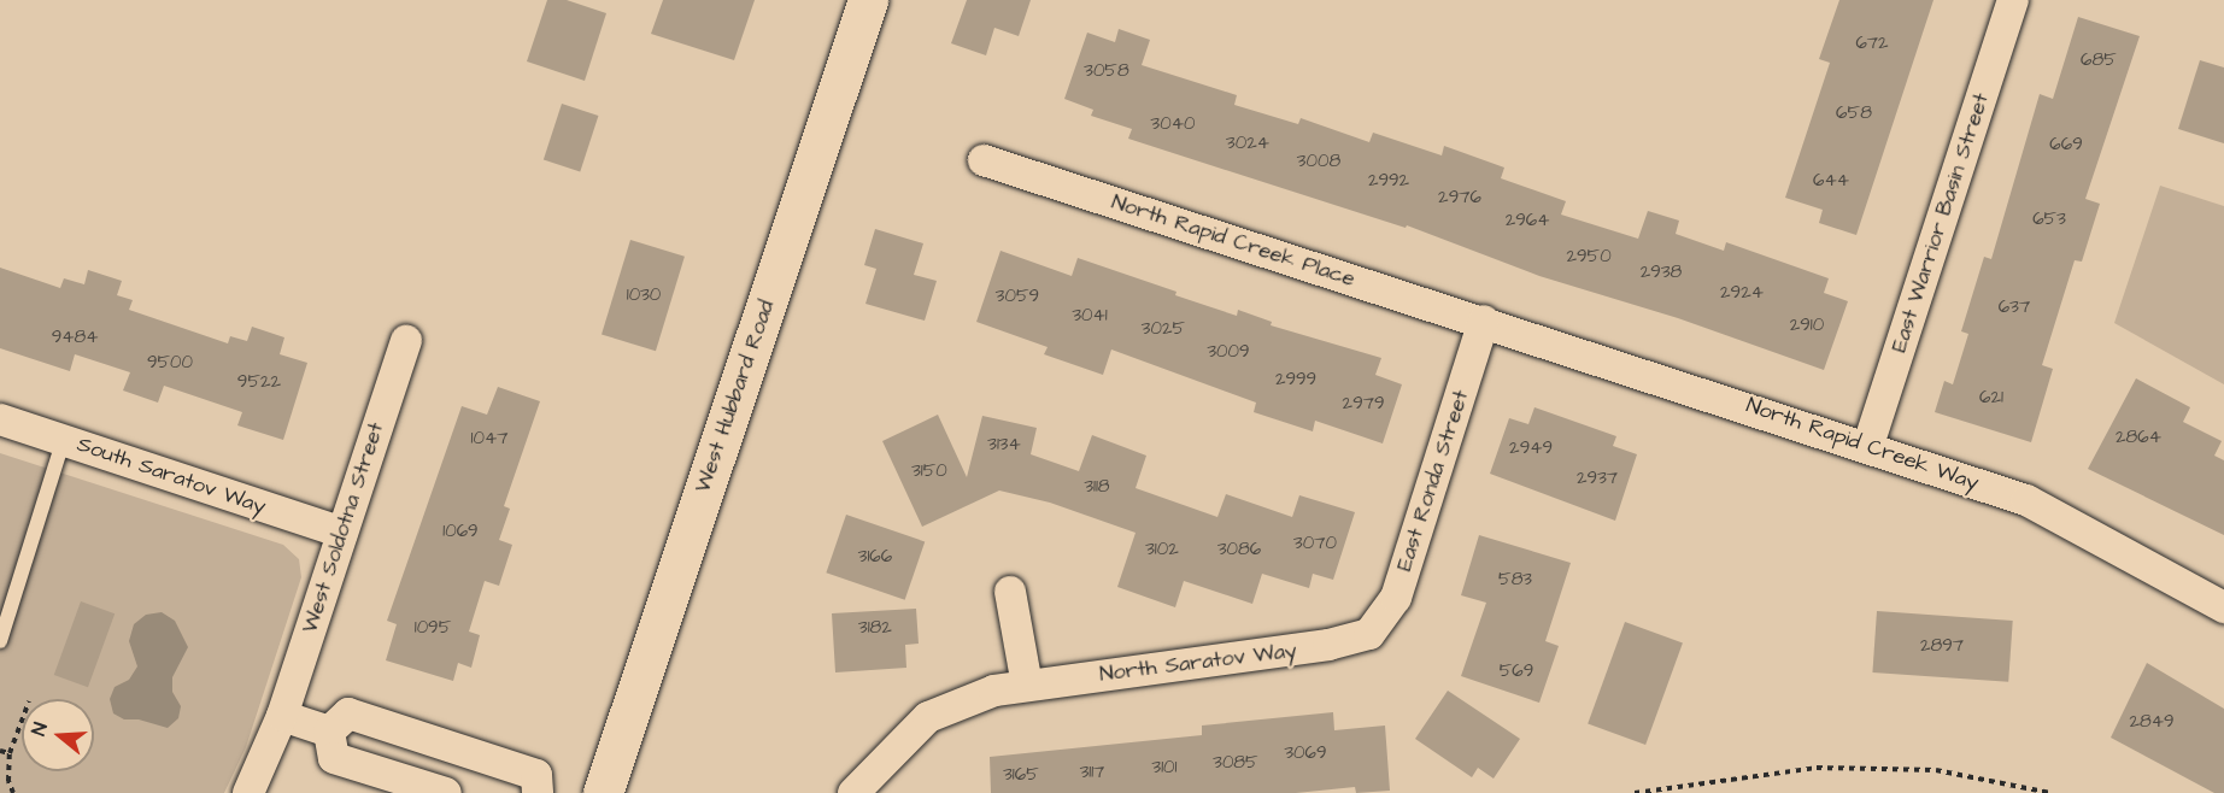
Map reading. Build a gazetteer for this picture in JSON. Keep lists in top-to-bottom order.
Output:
{
  "streets": {
    "street": [
      "East Warrior Basin Street",
      "North Rapid Creek Place",
      "West Hubbard Road",
      "North Rapid Creek Way",
      "South Saratov Way",
      "East Ronda Street",
      "West Soldotna Street",
      "North Saratov Way"
    ]
  },
  "crossings": [
    ["East Warrior Basin Street", "North Rapid Creek Way"],
    ["North Rapid Creek Place", "North Rapid Creek Way"],
    ["North Rapid Creek Place", "East Ronda Street"],
    ["North Rapid Creek Way", "East Ronda Street"],
    ["South Saratov Way", "West Soldotna Street"],
    ["East Ronda Street", "North Saratov Way"]
  ],
  "house_numbers": [
    "672",
    "685",
    "3058",
    "658",
    "3040",
    "3024",
    "669",
    "3008",
    "2992",
    "644",
    "2976",
    "653",
    "2964",
    "2950",
    "2938",
    "2924",
    "1030",
    "3059",
    "637",
    "3041",
    "2910",
    "3025",
    "9484",
    "3009",
    "9500",
    "2999",
    "9522",
    "621",
    "2979",
    "2864",
    "1047",
    "3134",
    "2949",
    "3150",
    "2937",
    "3118",
    "1069",
    "3070",
    "3102",
    "3086",
    "3166",
    "583",
    "1095",
    "3182",
    "2897",
    "569",
    "2849",
    "3069",
    "3085",
    "3101",
    "3117",
    "3165"
  ],
  "north": "left"
}
